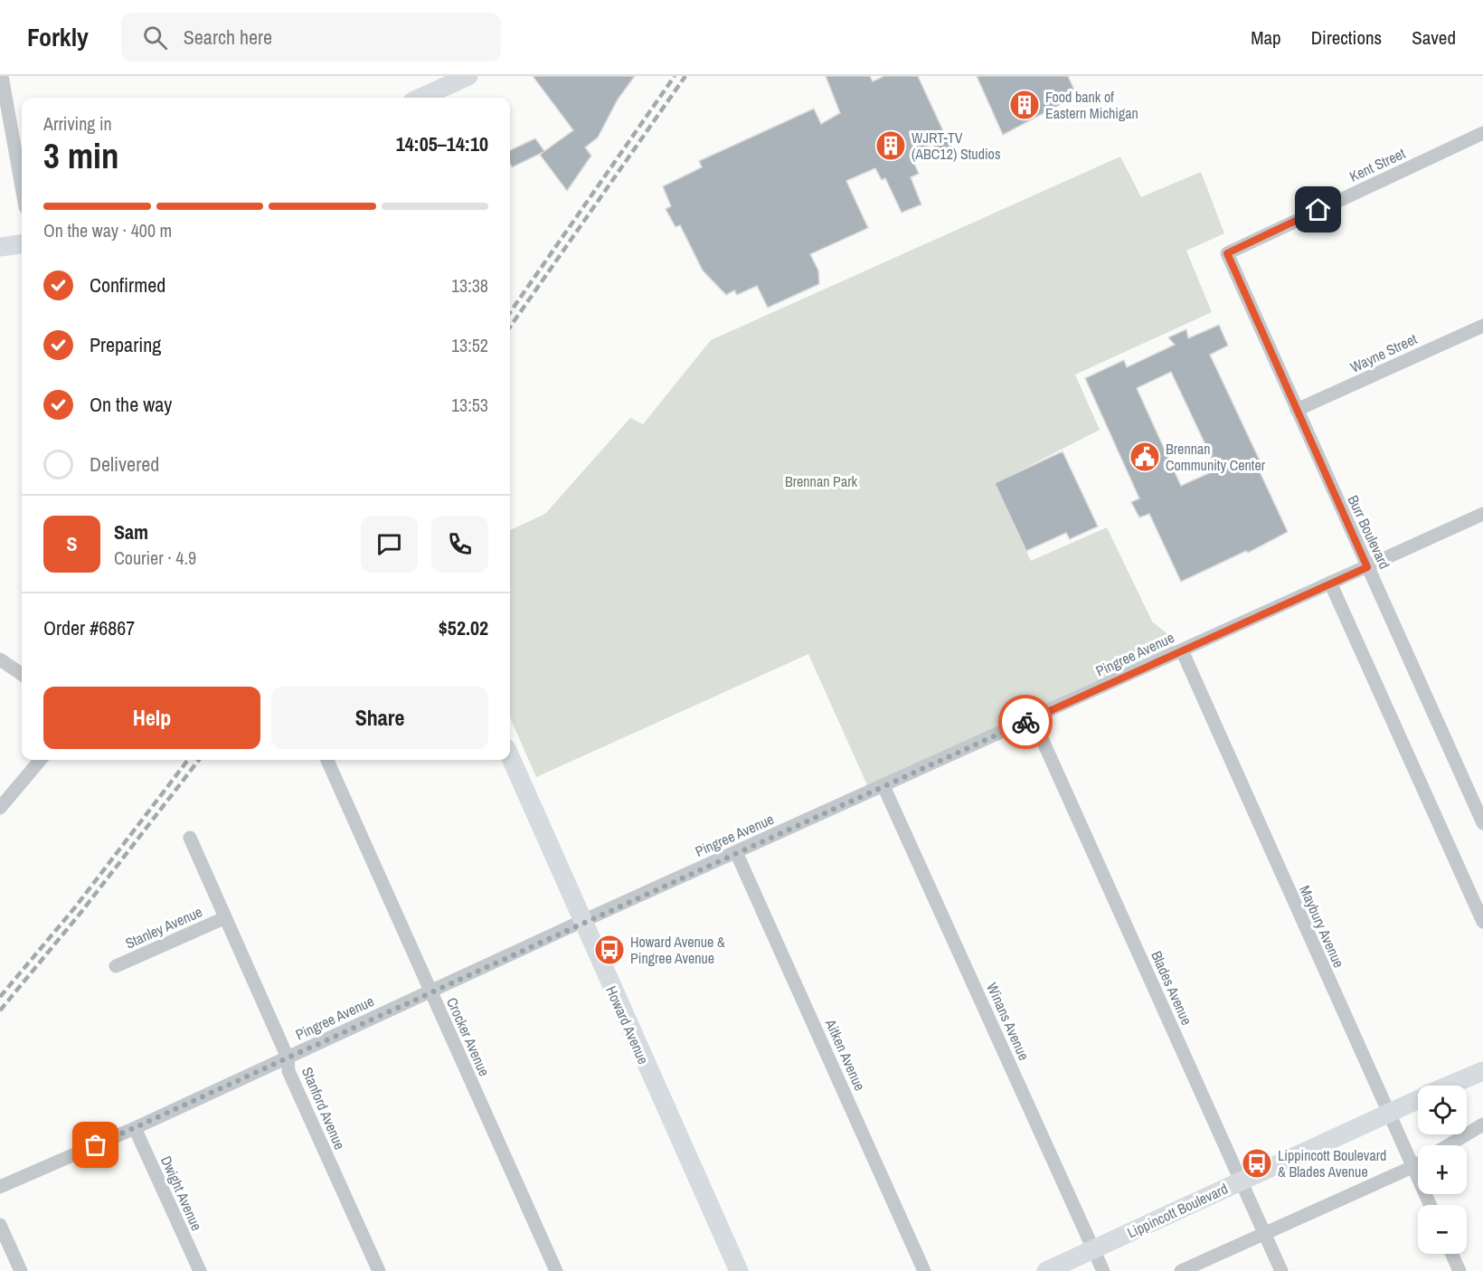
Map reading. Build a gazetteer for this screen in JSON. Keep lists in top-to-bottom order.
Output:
{
  "streets": {
    "street": [
      "Kent Street",
      "Wayne Street",
      "Burr Boulevard",
      "Pingree Avenue",
      "Maybury Avenue",
      "Stanley Avenue",
      "Blades Avenue",
      "Winans Avenue",
      "Howard Avenue",
      "Crocker Avenue",
      "Aitken Avenue",
      "Stanford Avenue",
      "Dwight Avenue",
      "Lippincott Boulevard"
    ]
  },
  "crossings": [
    ["Kent Street", "Burr Boulevard"],
    ["Wayne Street", "Burr Boulevard"],
    ["Burr Boulevard", "Pingree Avenue"],
    ["Pingree Avenue", "Maybury Avenue"],
    ["Pingree Avenue", "Blades Avenue"],
    ["Pingree Avenue", "Winans Avenue"],
    ["Pingree Avenue", "Howard Avenue"],
    ["Pingree Avenue", "Crocker Avenue"],
    ["Pingree Avenue", "Aitken Avenue"],
    ["Pingree Avenue", "Stanford Avenue"],
    ["Pingree Avenue", "Dwight Avenue"],
    ["Maybury Avenue", "Lippincott Boulevard"],
    ["Stanley Avenue", "Stanford Avenue"],
    ["Blades Avenue", "Lippincott Boulevard"],
    ["Winans Avenue", "Lippincott Boulevard"]
  ],
  "parks": ["Brennan Park"],
  "places": {
    "building": ["Food bank of Eastern Michigan", "WJRT-TV (ABC12) Studios"],
    "public building": ["Brennan Community Center"],
    "bus stop": ["Howard Avenue & Pingree Avenue", "Lippincott Boulevard & Blades Avenue"]
  },
  "page": {
    "header": "Forkly",
    "search": "Search here",
    "nav": ["Map", "Directions", "Saved"],
    "heading": ["3 min", "Arriving in", "14:05–14:10"],
    "panel": [
      "Sam",
      "Courier · 4.9",
      "Order #6867",
      "$52.02"
    ],
    "bar": "On the way · 400 m",
    "list": [
      ["Confirmed", "13:38"],
      ["Preparing", "13:52"],
      ["On the way", "13:53"],
      "Delivered"
    ],
    "round": "S",
    "buttons": ["Help", "Share"],
    "map_buttons": ["+", "−"]
  }
}
